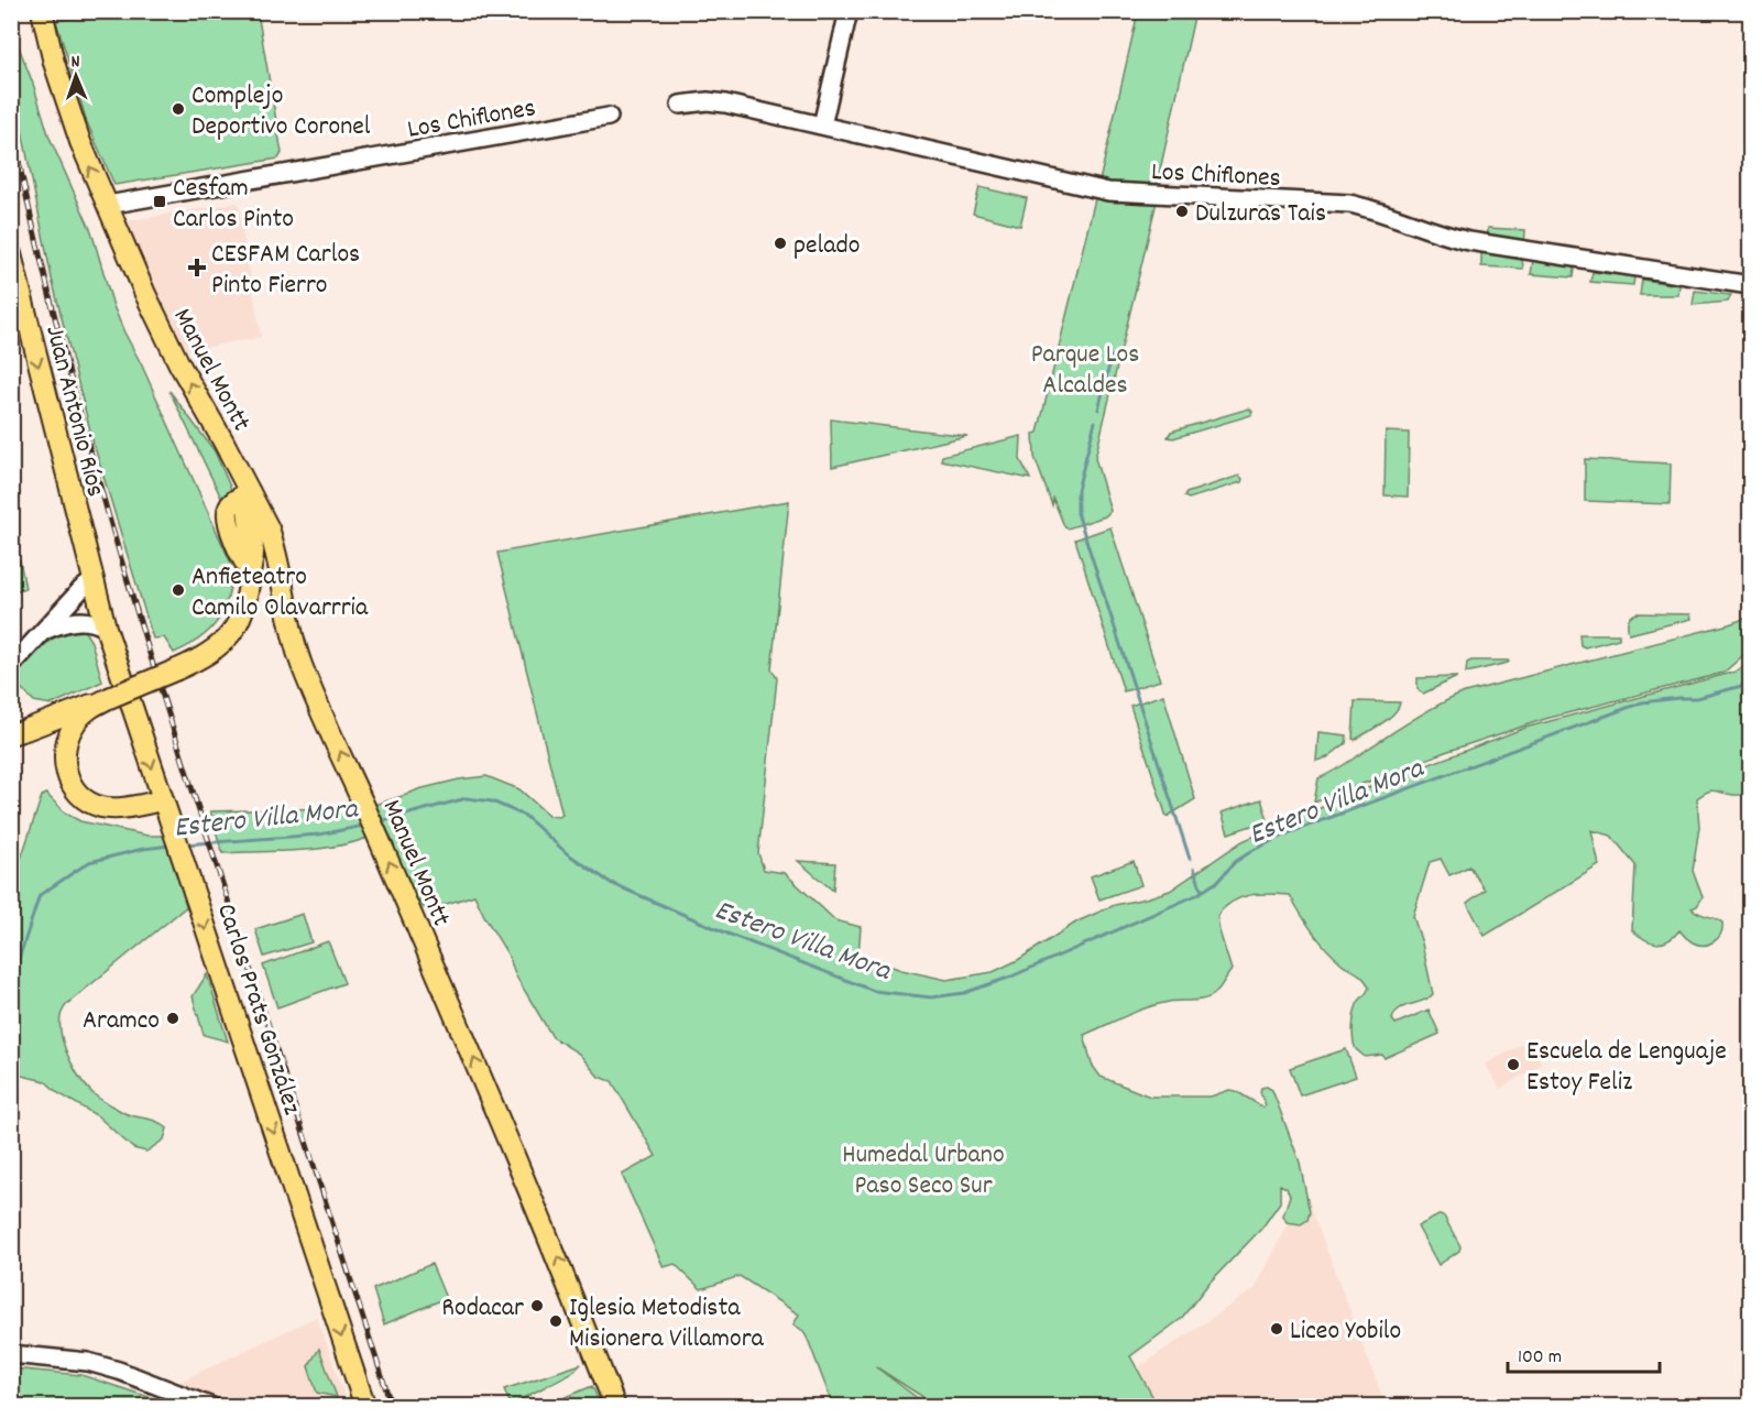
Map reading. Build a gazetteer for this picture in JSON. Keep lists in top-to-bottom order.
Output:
{
  "streets": {
    "main road": ["Manuel Montt", "Juan Antonio Ríos", "Carlos Prats González"],
    "street": ["Los Chiflones"]
  },
  "crossings": [
    ["Los Chiflones", "Manuel Montt"],
    ["Juan Antonio Ríos", "Carlos Prats González"]
  ],
  "one_way": ["Manuel Montt", "Juan Antonio Ríos", "Carlos Prats González"],
  "water": ["Estero Villa Mora"],
  "parks": ["Parque Los Alcaldes", "Humedal Urbano Paso Seco Sur"],
  "places": {
    "other": [
      "Complejo Deportivo Coronel",
      "Dulzuras Tais",
      "pelado",
      "Anfieteatro Camilo Olavarrria",
      "Aramco",
      "Escuela de Lenguaje Estoy Feliz",
      "Rodacar",
      "Iglesia Metodista Misionera Villamora",
      "Liceo Yobilo"
    ],
    "transit": ["Cesfam Carlos Pinto"],
    "health": ["CESFAM Carlos Pinto Fierro"]
  },
  "scale_bar": "100 m",
  "north": "top"
}
